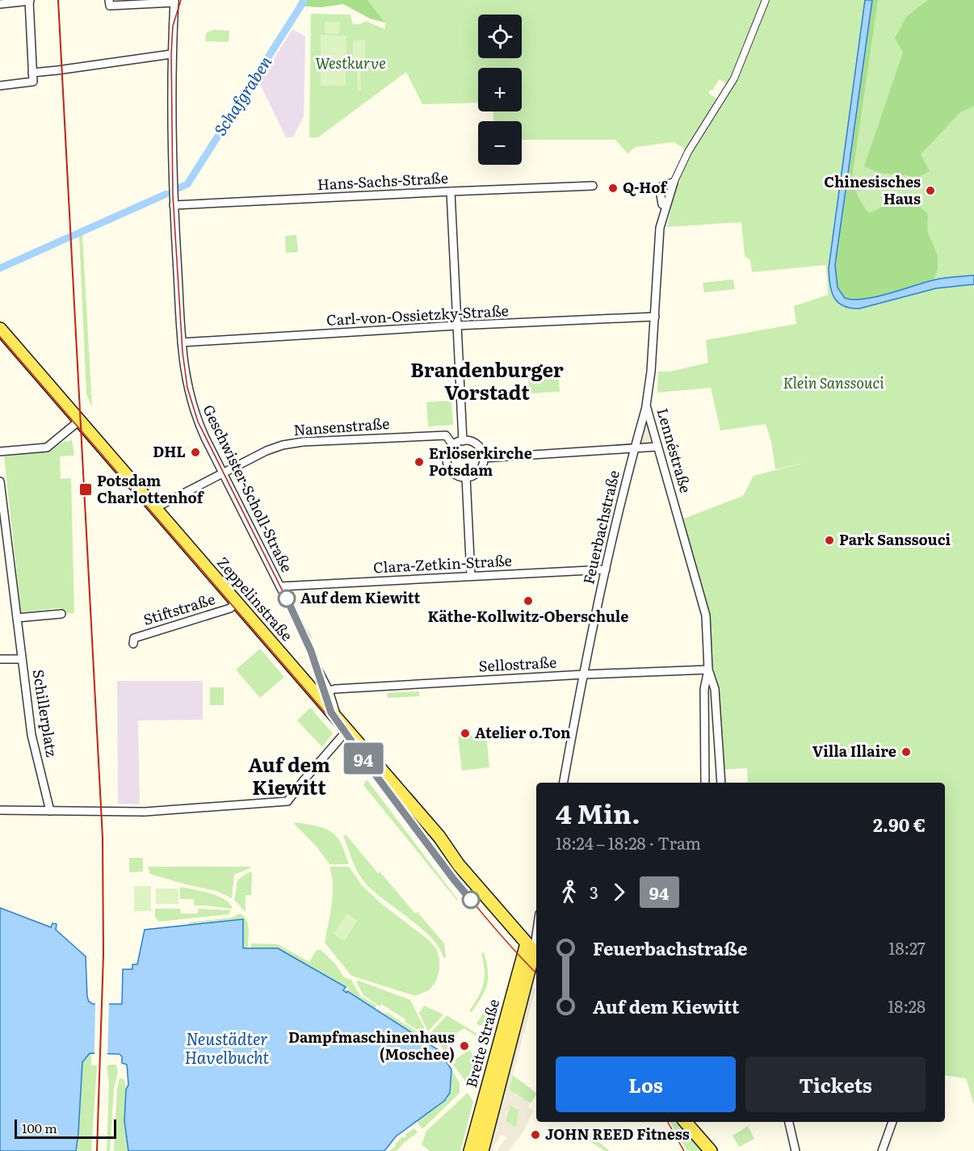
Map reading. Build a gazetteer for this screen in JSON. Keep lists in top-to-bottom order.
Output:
{
  "streets": {
    "main road": ["Zeppelinstraße", "Breite Straße"],
    "street": [
      "Hans-Sachs-Straße",
      "Carl-von-Ossietzky-Straße",
      "Nansenstraße",
      "Lennéstraße",
      "Geschwister-Scholl-Straße",
      "Feuerbachstraße",
      "Clara-Zetkin-Straße",
      "Stiftstraße",
      "Sellostraße",
      "Schillerplatz"
    ]
  },
  "crossings": [
    ["Hans-Sachs-Straße", "Geschwister-Scholl-Straße"],
    ["Carl-von-Ossietzky-Straße", "Lennéstraße"],
    ["Carl-von-Ossietzky-Straße", "Geschwister-Scholl-Straße"],
    ["Nansenstraße", "Geschwister-Scholl-Straße"],
    ["Nansenstraße", "Zeppelinstraße"],
    ["Lennéstraße", "Feuerbachstraße"],
    ["Lennéstraße", "Sellostraße"],
    ["Geschwister-Scholl-Straße", "Clara-Zetkin-Straße"],
    ["Geschwister-Scholl-Straße", "Zeppelinstraße"],
    ["Geschwister-Scholl-Straße", "Sellostraße"],
    ["Feuerbachstraße", "Clara-Zetkin-Straße"],
    ["Feuerbachstraße", "Sellostraße"],
    ["Zeppelinstraße", "Stiftstraße"],
    ["Zeppelinstraße", "Breite Straße"]
  ],
  "districts": ["Brandenburger Vorstadt", "Auf dem Kiewitt"],
  "water": ["Schafgraben", "Neustädter Havelbucht"],
  "parks": ["Westkurve", "Klein Sanssouci"],
  "places": {
    "other": [
      "Q-Hof",
      "Chinesisches Haus",
      "DHL",
      "Erlöserkirche Potsdam",
      "Park Sanssouci",
      "Auf dem Kiewitt",
      "Käthe-Kollwitz-Oberschule",
      "Atelier o.Ton",
      "Villa Illaire",
      "Dampfmaschinenhaus (Moschee)",
      "JOHN REED Fitness"
    ],
    "transit": ["Potsdam Charlottenhof"]
  },
  "lines": ["tram line 94"],
  "scale_bar": "100 m",
  "page": {
    "on_map": "94",
    "map_buttons": ["+", "−"],
    "heading": ["4 Min.", "18:24 – 18:28 · Tram", "2.90 €"],
    "legs": ["3", "94"],
    "list": [
      {
        "name": "Feuerbachstraße",
        "value": "18:27"
      },
      {
        "name": "Auf dem Kiewitt",
        "value": "18:28"
      }
    ],
    "buttons": ["Los", "Tickets"],
    "scale": "100 m"
  }
}
